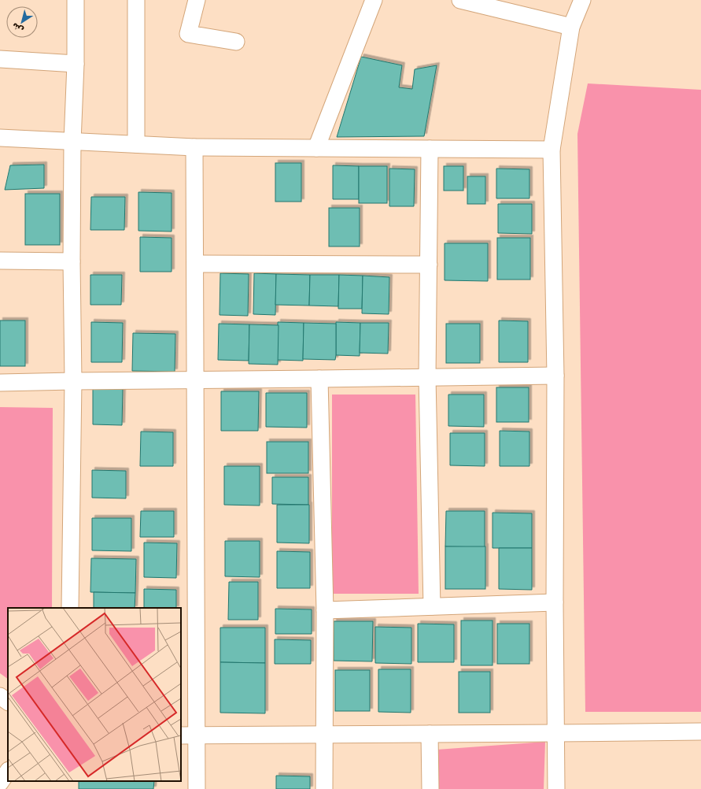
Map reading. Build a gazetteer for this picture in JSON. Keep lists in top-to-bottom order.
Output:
{
  "north": "bottom left"
}
